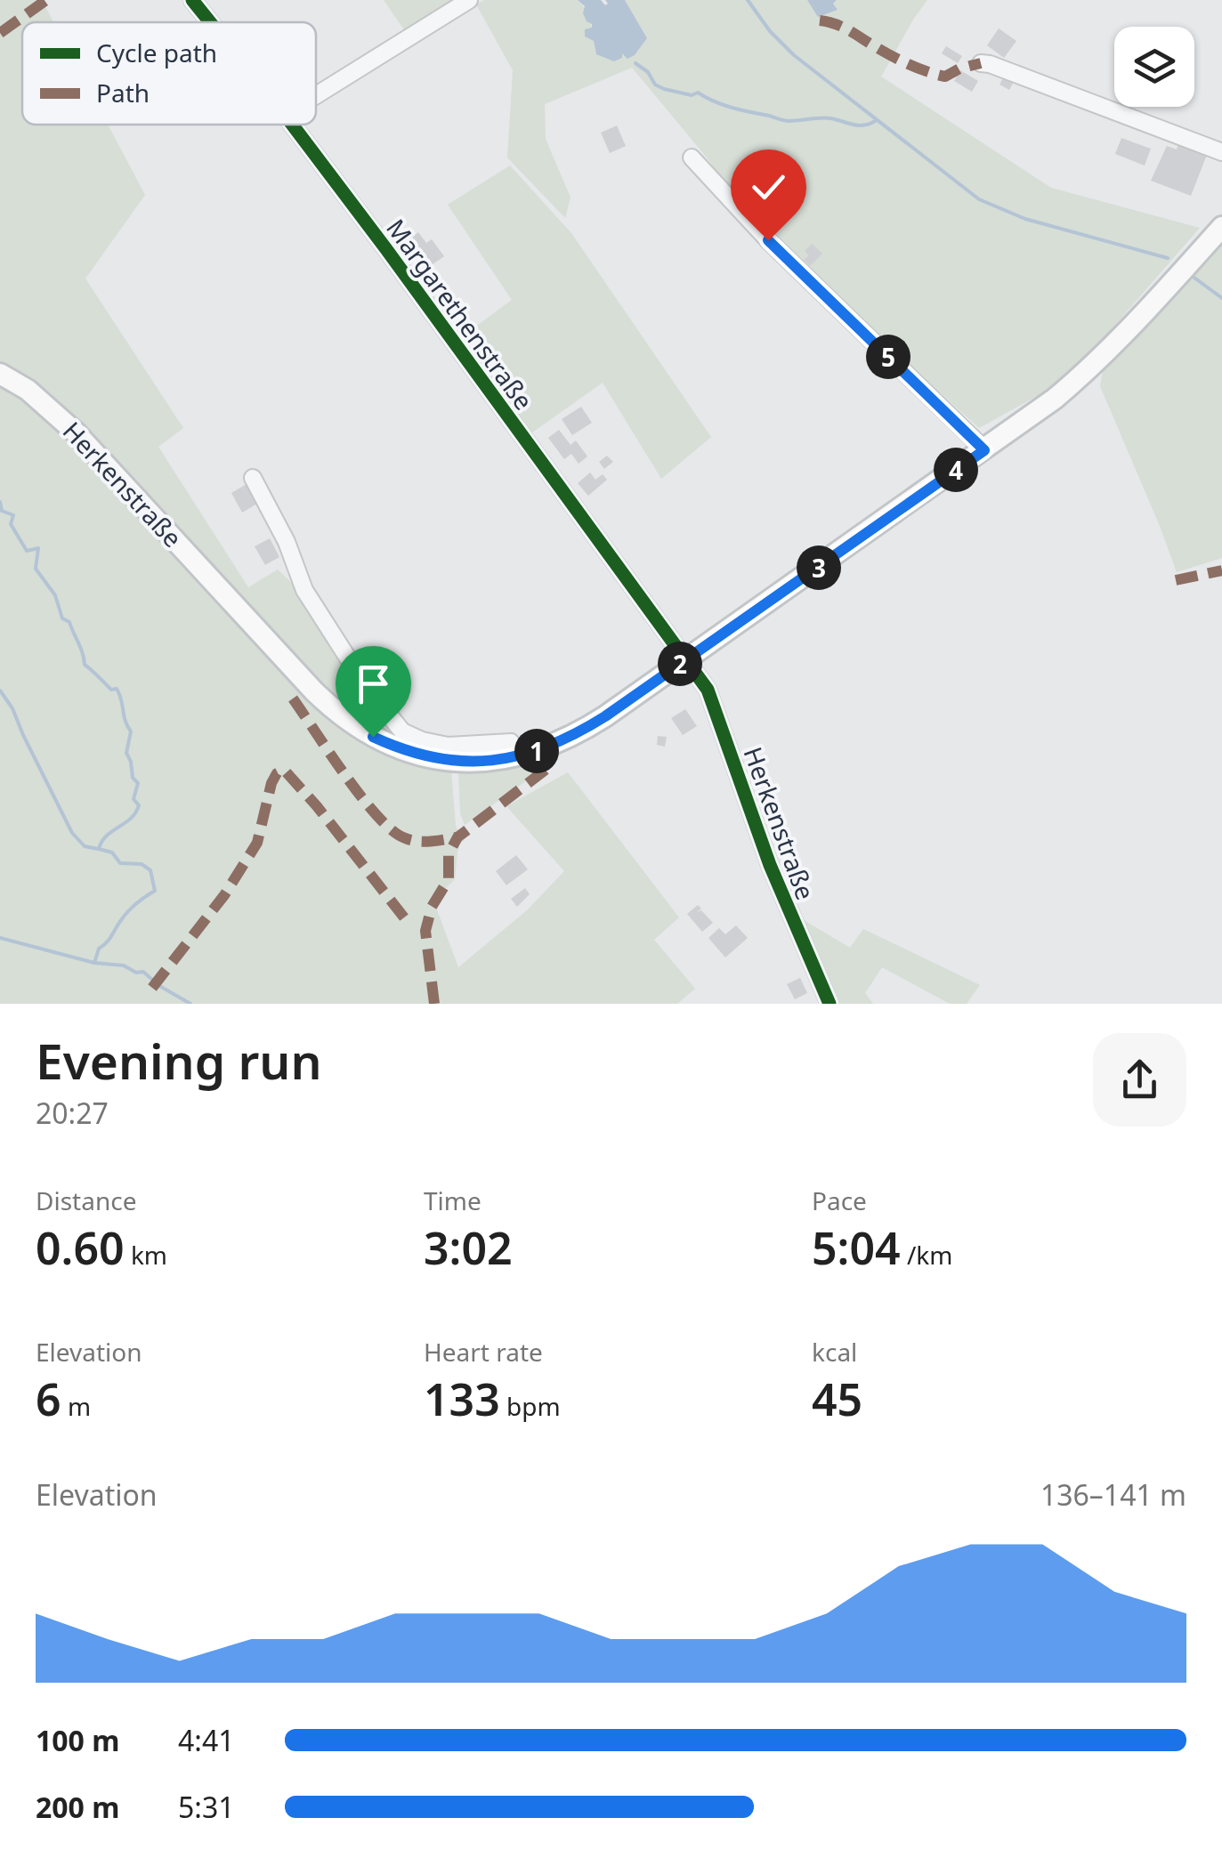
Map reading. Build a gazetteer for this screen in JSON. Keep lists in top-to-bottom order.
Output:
{
  "streets": {
    "main road": ["Herkenstraße"],
    "street": ["Margarethenstraße"]
  },
  "crossings": [
    ["Margarethenstraße", "Herkenstraße"]
  ],
  "legend": ["Cycle path", "Path"],
  "page": {
    "pins": [
      "5",
      "4",
      "3",
      "2",
      "1"
    ],
    "heading": ["Evening run", "20:27"],
    "stats": [
      ["Distance", "0.60 km"],
      ["Time", "3:02"],
      ["Pace", "5:04 /km"],
      ["Elevation", "6 m"],
      ["Heart rate", "133 bpm"],
      ["kcal", "45"]
    ],
    "chart": ["Elevation", "136–141 m"],
    "list": [
      {
        "name": "100 m",
        "note": "4:41"
      },
      {
        "name": "200 m",
        "note": "5:31"
      }
    ]
  }
}
